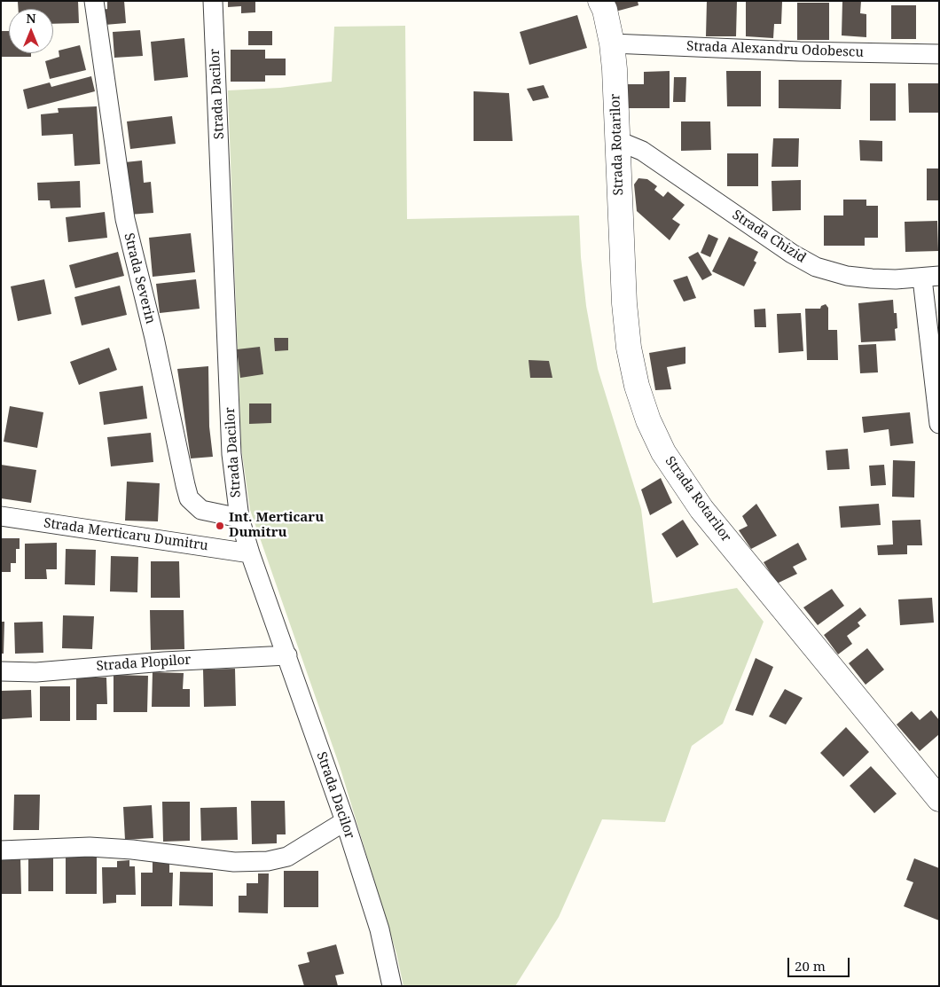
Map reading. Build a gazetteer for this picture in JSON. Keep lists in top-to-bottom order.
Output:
{
  "streets": {
    "street": [
      "Strada Alexandru Odobescu",
      "Strada Dacilor",
      "Strada Rotarilor",
      "Strada Chizid",
      "Strada Severin",
      "Strada Merticaru Dumitru",
      "Strada Plopilor"
    ]
  },
  "crossings": [
    ["Strada Alexandru Odobescu", "Strada Rotarilor"],
    ["Strada Dacilor", "Strada Severin"],
    ["Strada Dacilor", "Strada Merticaru Dumitru"],
    ["Strada Dacilor", "Strada Plopilor"],
    ["Strada Rotarilor", "Strada Chizid"]
  ],
  "places": ["Int. Merticaru Dumitru"],
  "scale_bar": "20 m",
  "north": "top"
}
